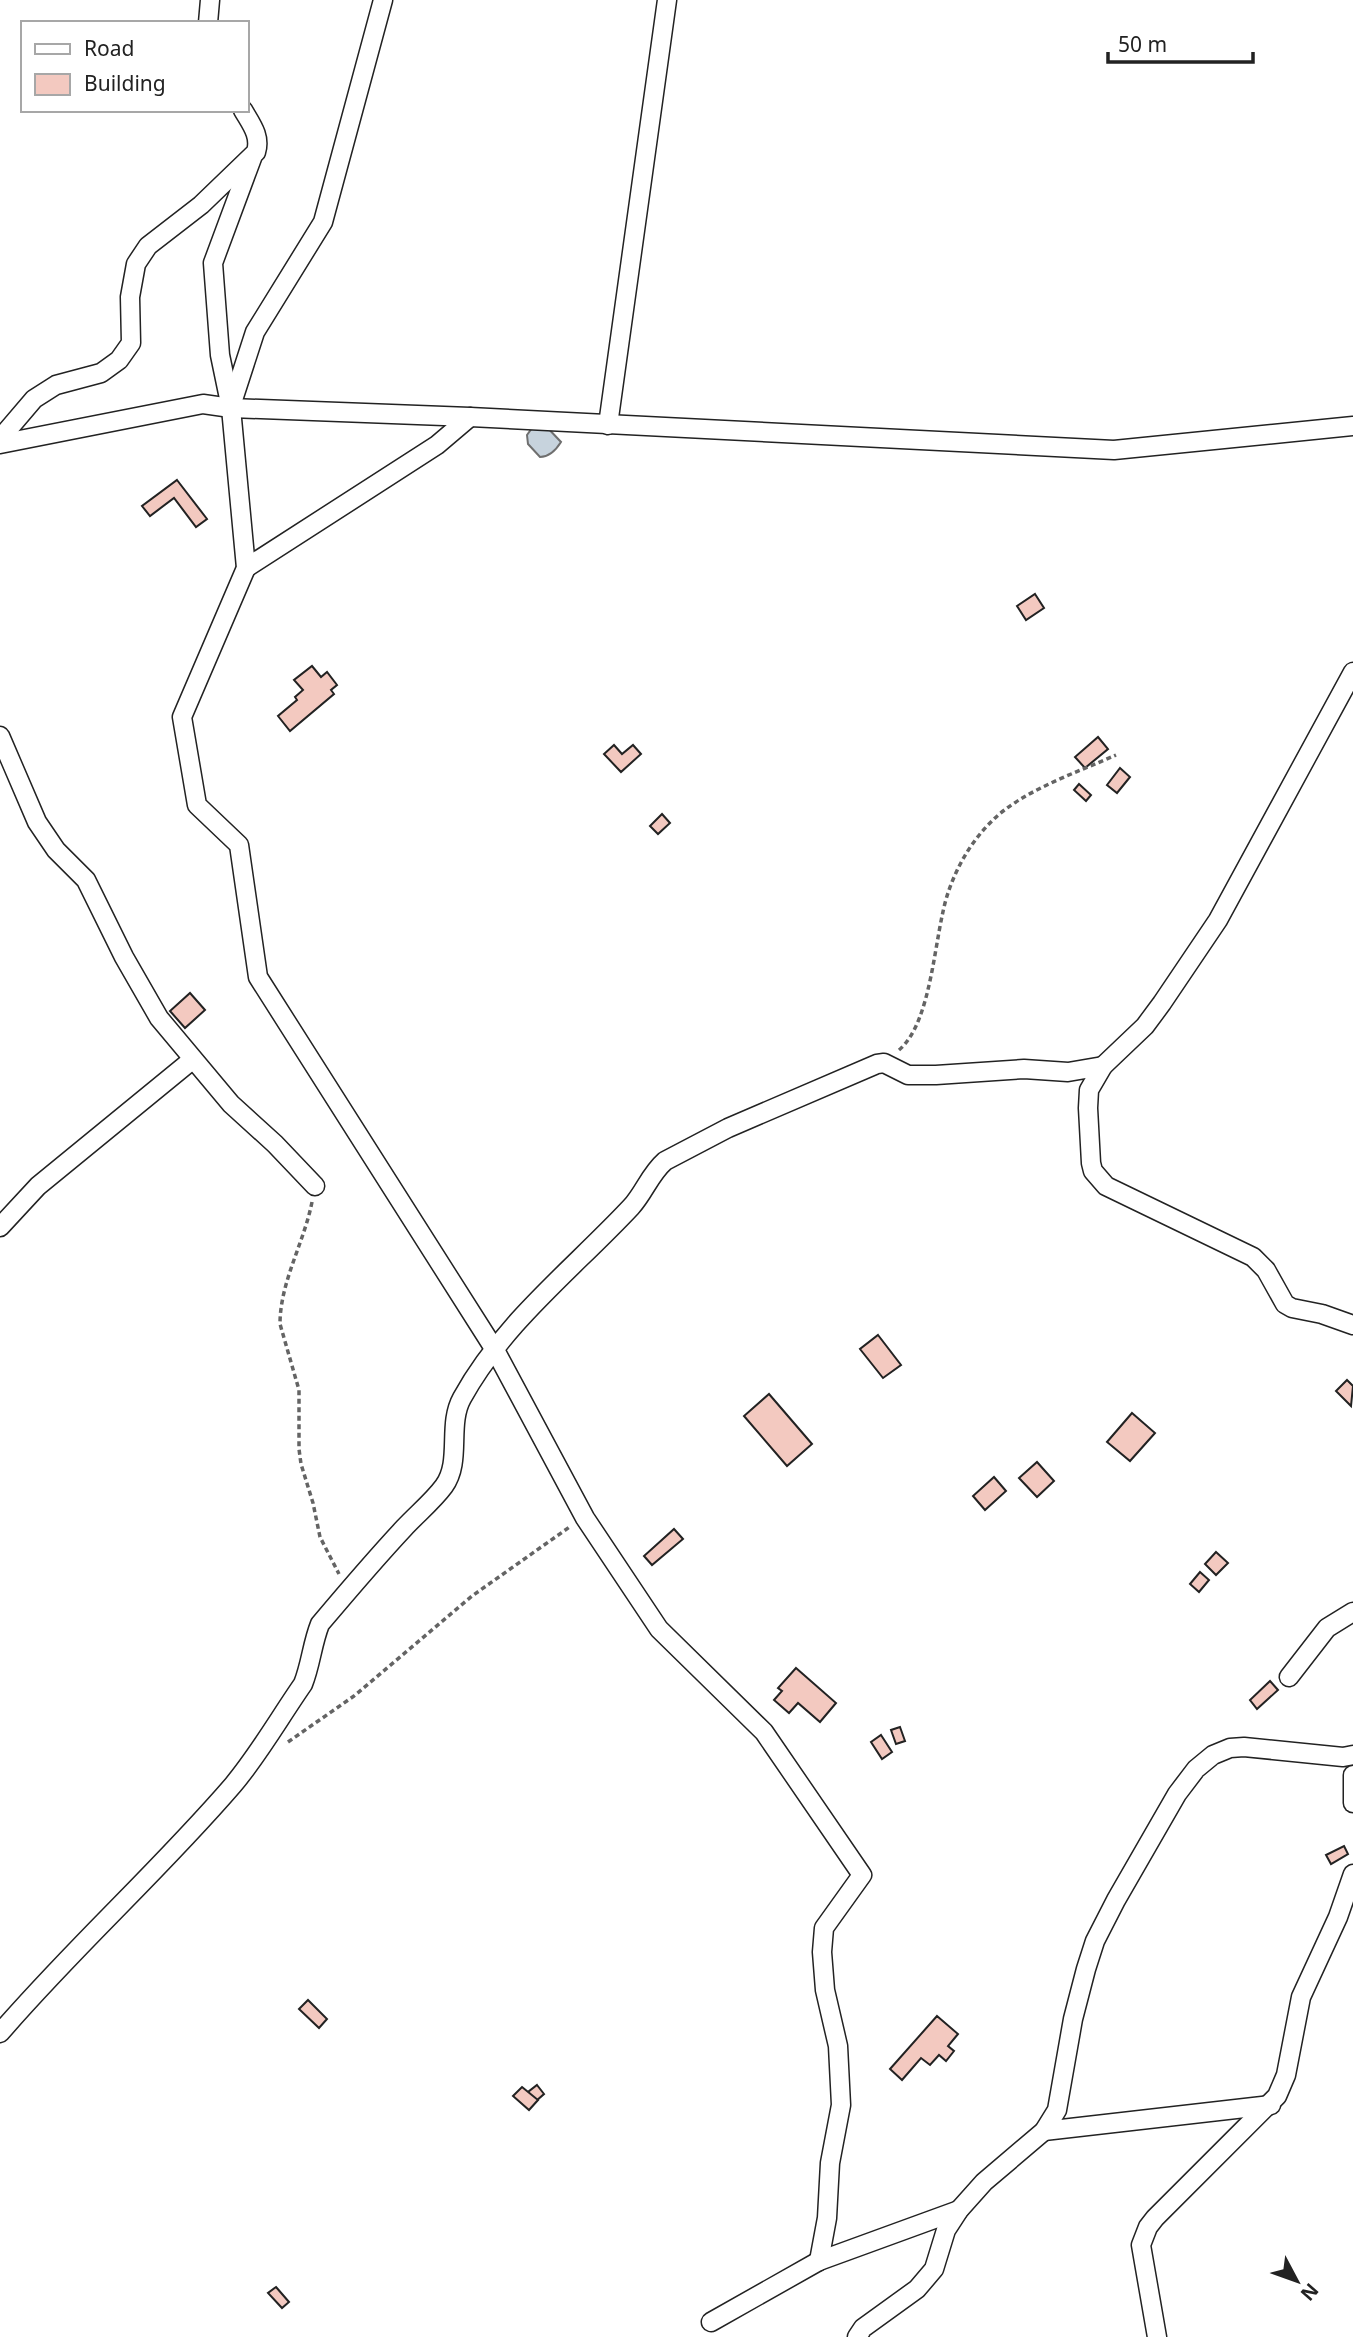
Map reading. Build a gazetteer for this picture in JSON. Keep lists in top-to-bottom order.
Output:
{
  "legend": ["Road", "Building"],
  "scale_bar": "50 m",
  "north": "bottom right"
}
